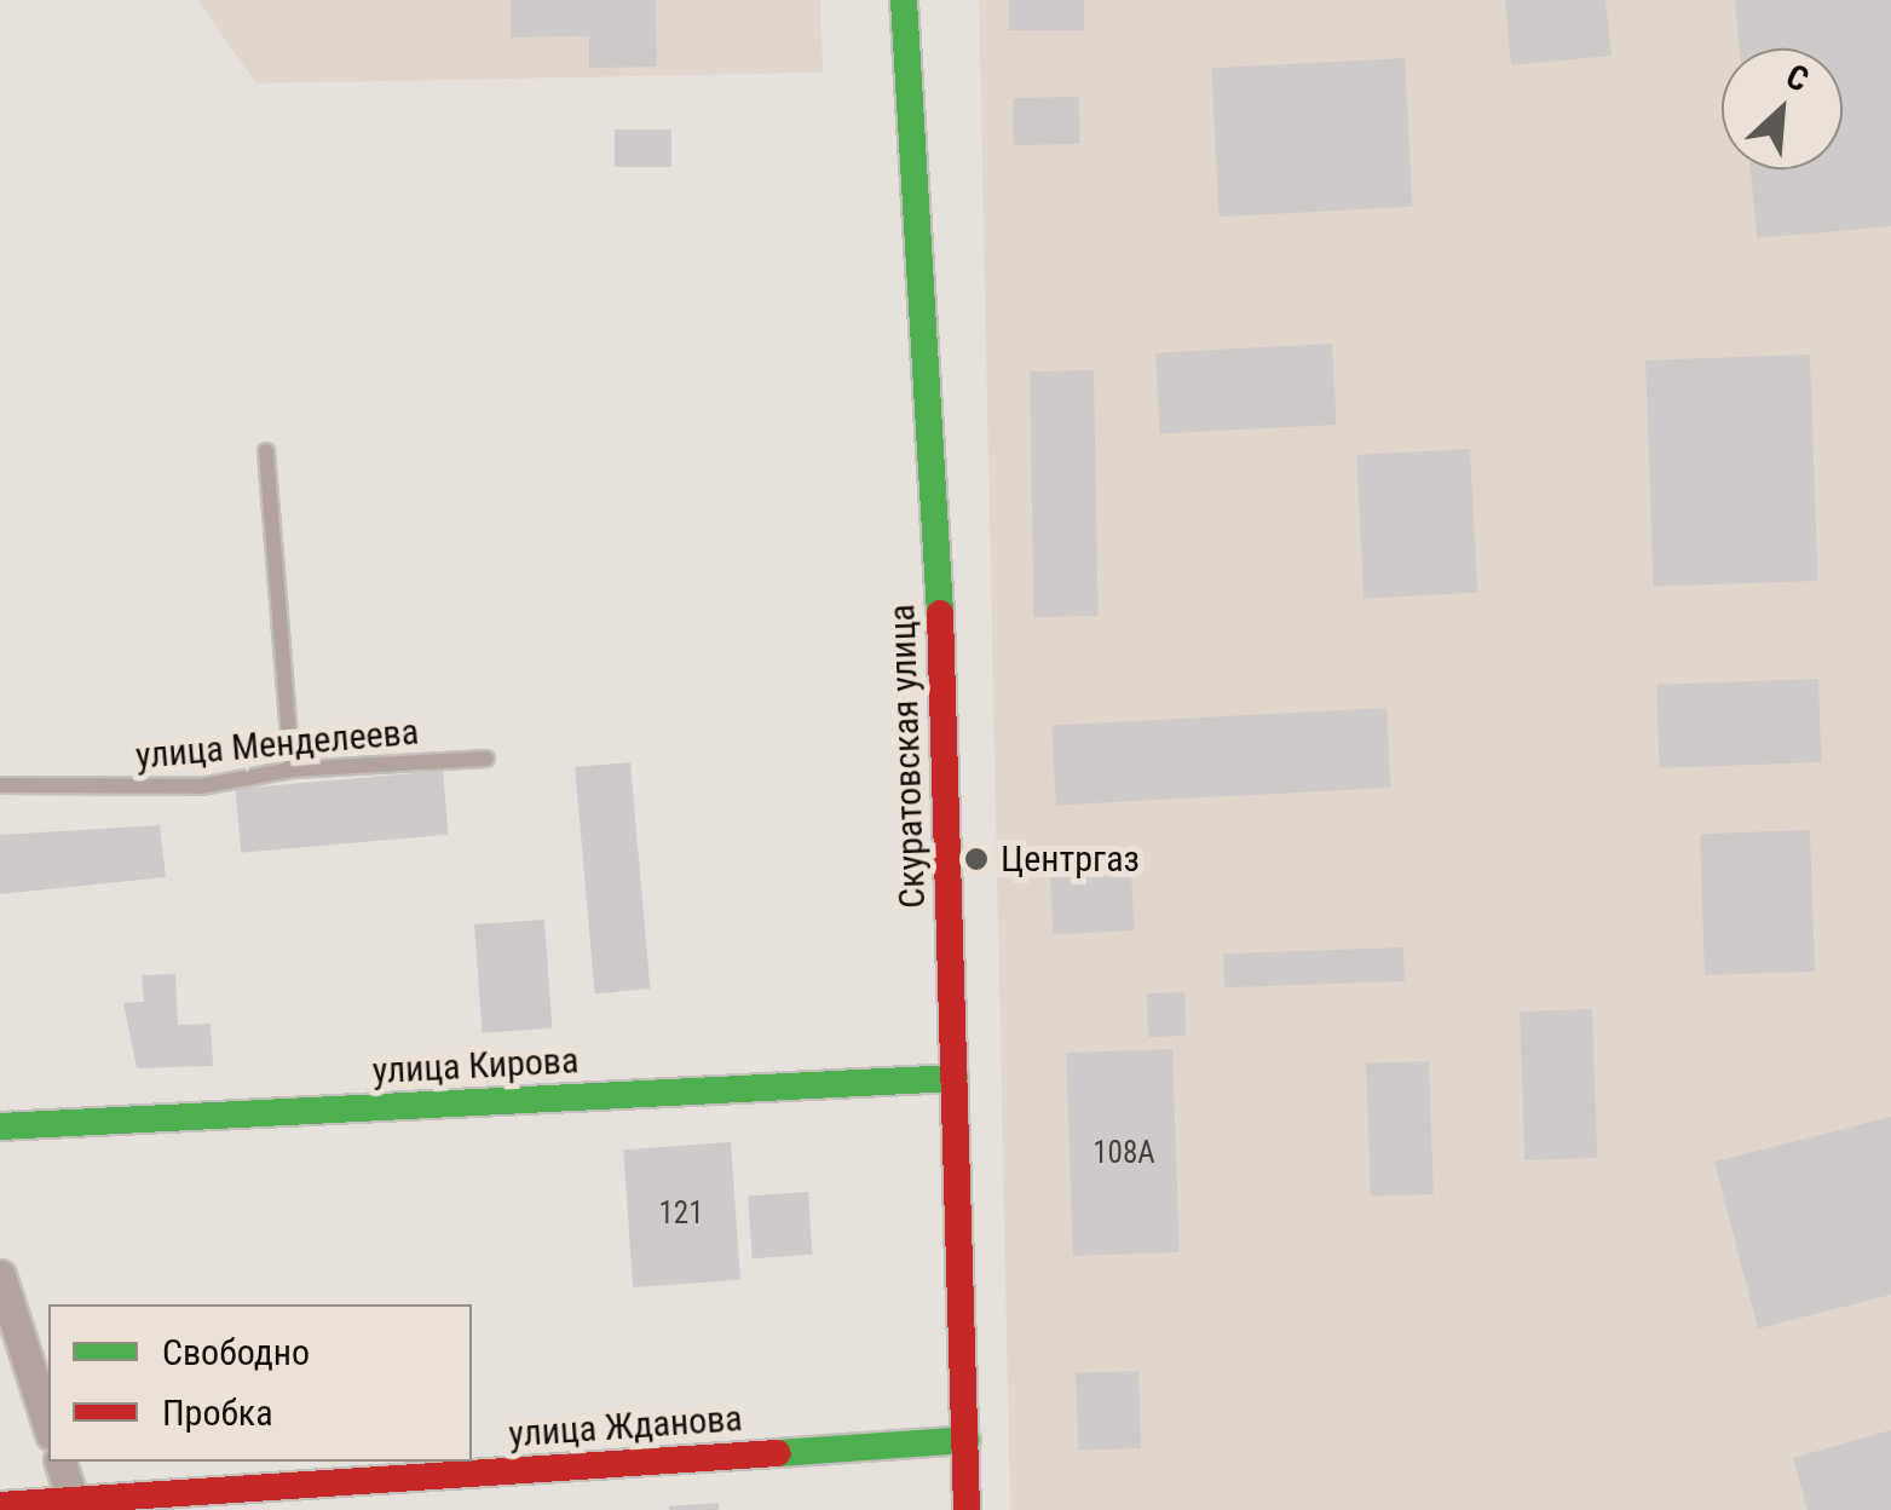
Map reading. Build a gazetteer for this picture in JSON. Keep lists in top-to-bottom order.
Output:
{
  "streets": {
    "street": ["Скуратовская улица", "улица Кирова", "улица Жданова"],
    "lane": ["улица Менделеева"]
  },
  "crossings": [
    ["Скуратовская улица", "улица Кирова"],
    ["Скуратовская улица", "улица Жданова"]
  ],
  "places": ["Центргаз"],
  "house_numbers": ["108А", "121"],
  "legend": ["Свободно", "Пробка"],
  "north": "top right"
}
